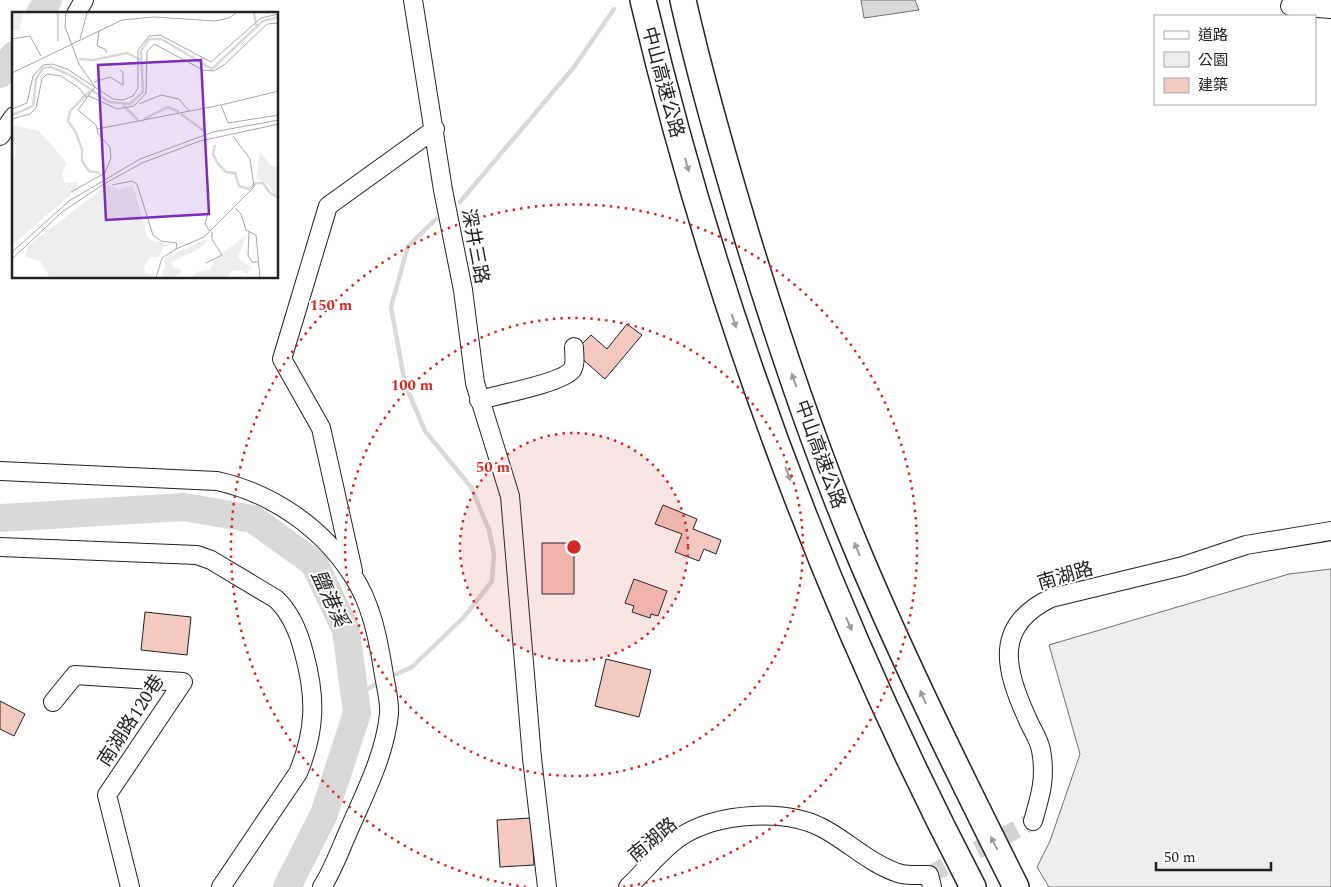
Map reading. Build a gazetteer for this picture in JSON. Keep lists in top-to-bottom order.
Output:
{
  "streets": {
    "highway": ["中山高速公路"],
    "street": ["深井三路", "南湖路", "南湖路120巷"]
  },
  "water": ["鹽港溪"],
  "legend": ["道路", "公園", "建築"],
  "scale_bar": "50 m",
  "rings": ["150 m", "100 m", "50 m"]
}
